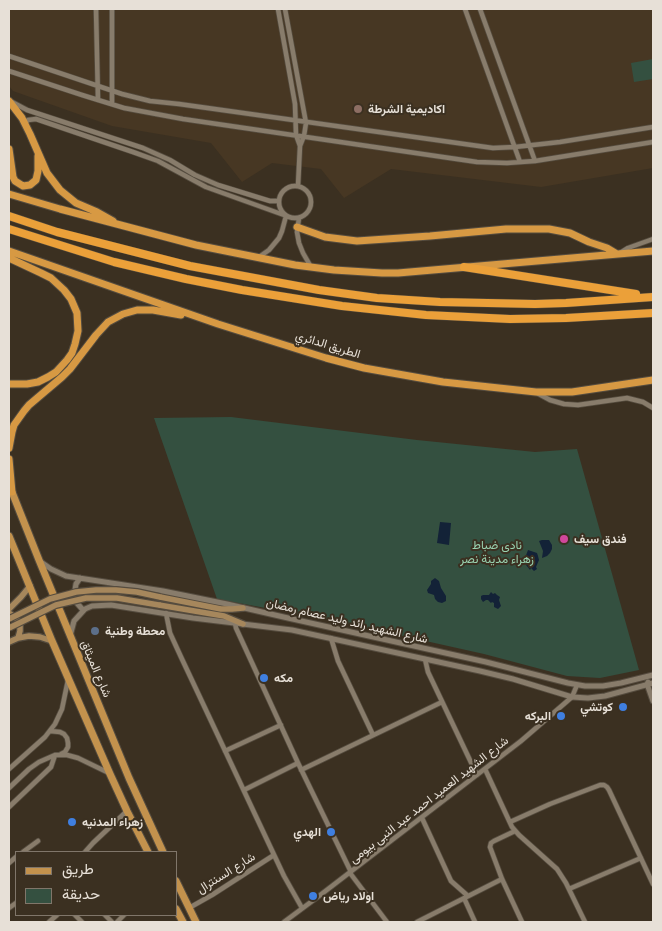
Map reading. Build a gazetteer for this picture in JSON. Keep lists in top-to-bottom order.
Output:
{
  "streets": {
    "highway": ["الطريق الدائري"],
    "main road": ["شارع الميثاق"],
    "street": ["شارع الشهيد رائد وليد عصام رمضان", "شارع الشهيد العميد احمد عبد النبى بيومى", "شارع السنترال"]
  },
  "crossings": [
    ["شارع الشهيد رائد وليد عصام رمضان", "شارع الميثاق"],
    ["شارع الشهيد رائد وليد عصام رمضان", "شارع الشهيد العميد احمد عبد النبى بيومى"]
  ],
  "parks": ["نادى ضباط زهراء مدينة نصر"],
  "places": [
    "اكاديمية الشرطة",
    "فندق سيف",
    "محطة وطنية",
    "مكه",
    "كوتشي",
    "البركه",
    "زهراء المدنيه",
    "الهدي",
    "اولاد رياض"
  ],
  "legend": ["طريق", "حديقة"]
}
